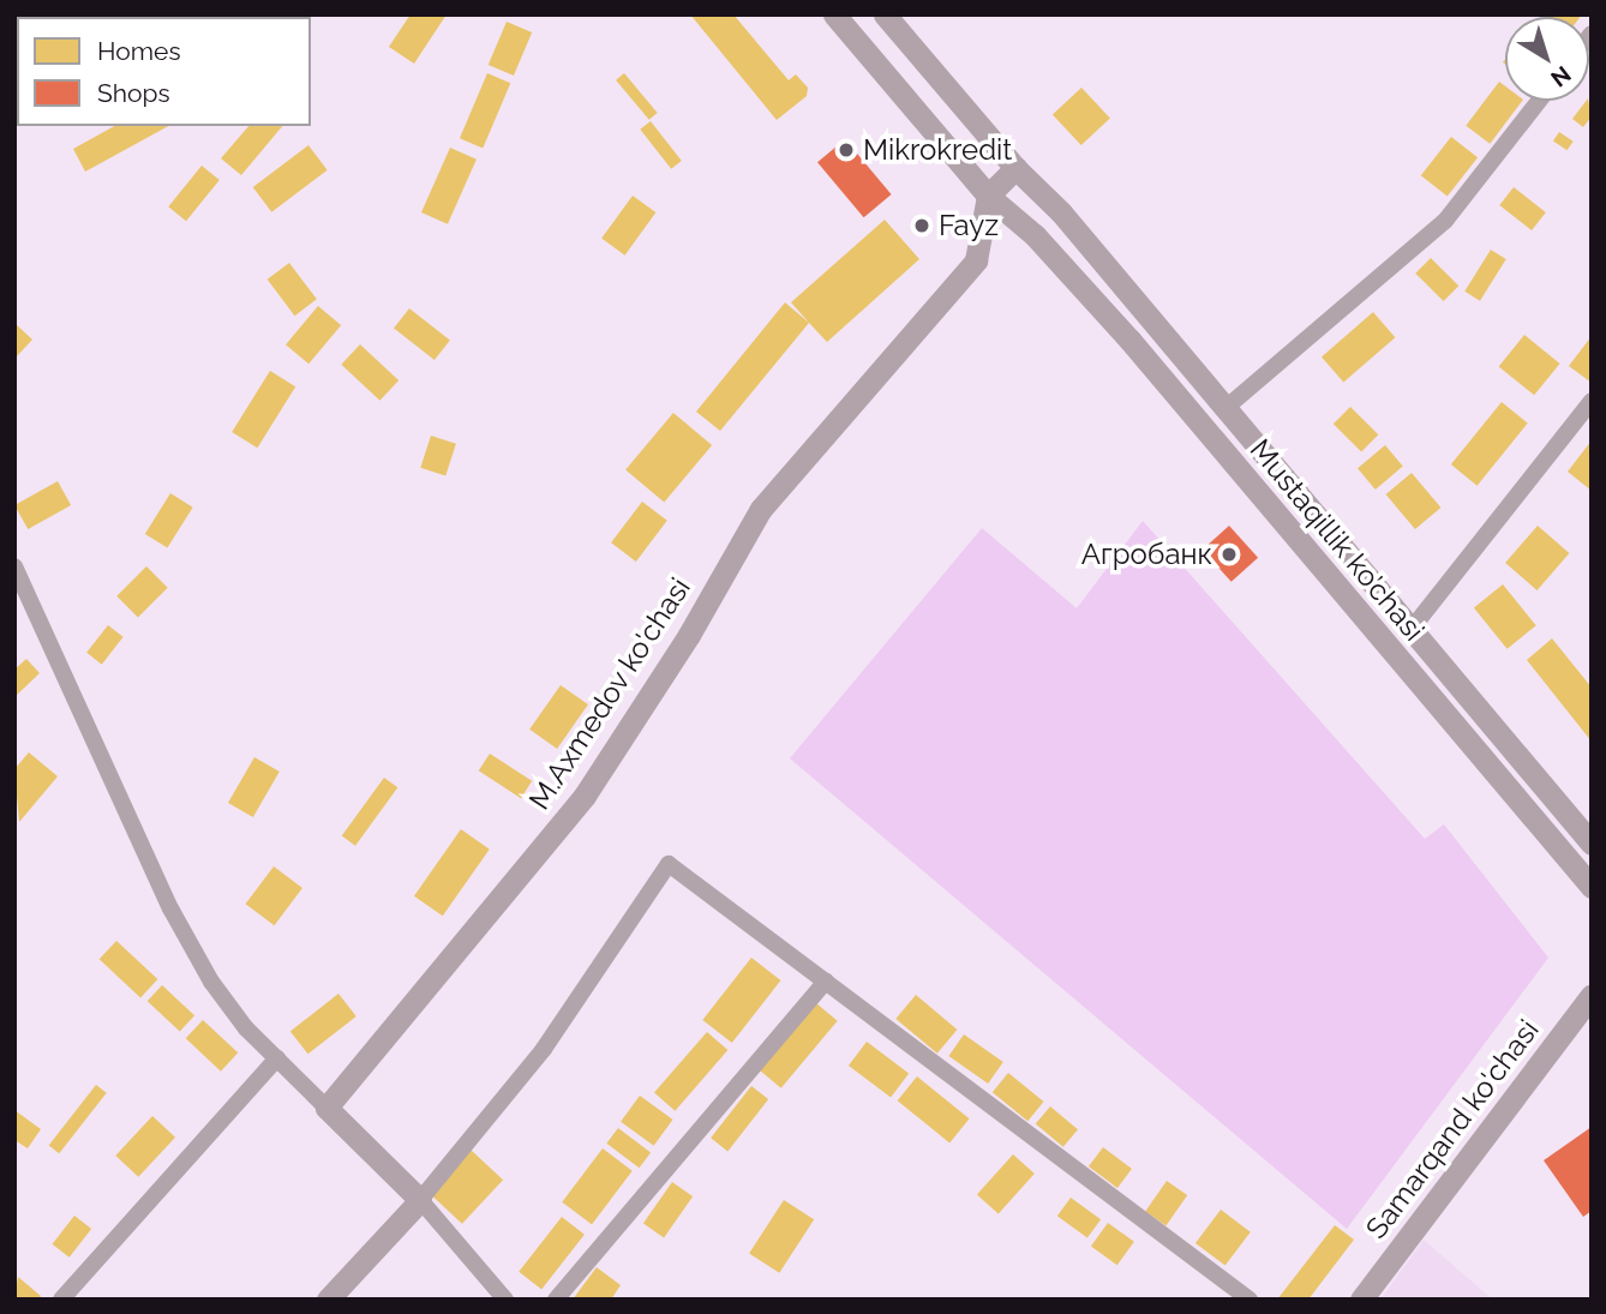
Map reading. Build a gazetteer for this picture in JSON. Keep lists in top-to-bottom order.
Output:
{
  "streets": {
    "street": ["Mustaqillik ko’chasi", "M.Axmedov ko'chasi", "Samarqand ko'chasi"]
  },
  "crossings": [
    ["Mustaqillik ko’chasi", "M.Axmedov ko'chasi"]
  ],
  "places": ["Mikrokredit", "Fayz", "Агробанк"],
  "legend": ["Homes", "Shops"],
  "north": "bottom right"
}
